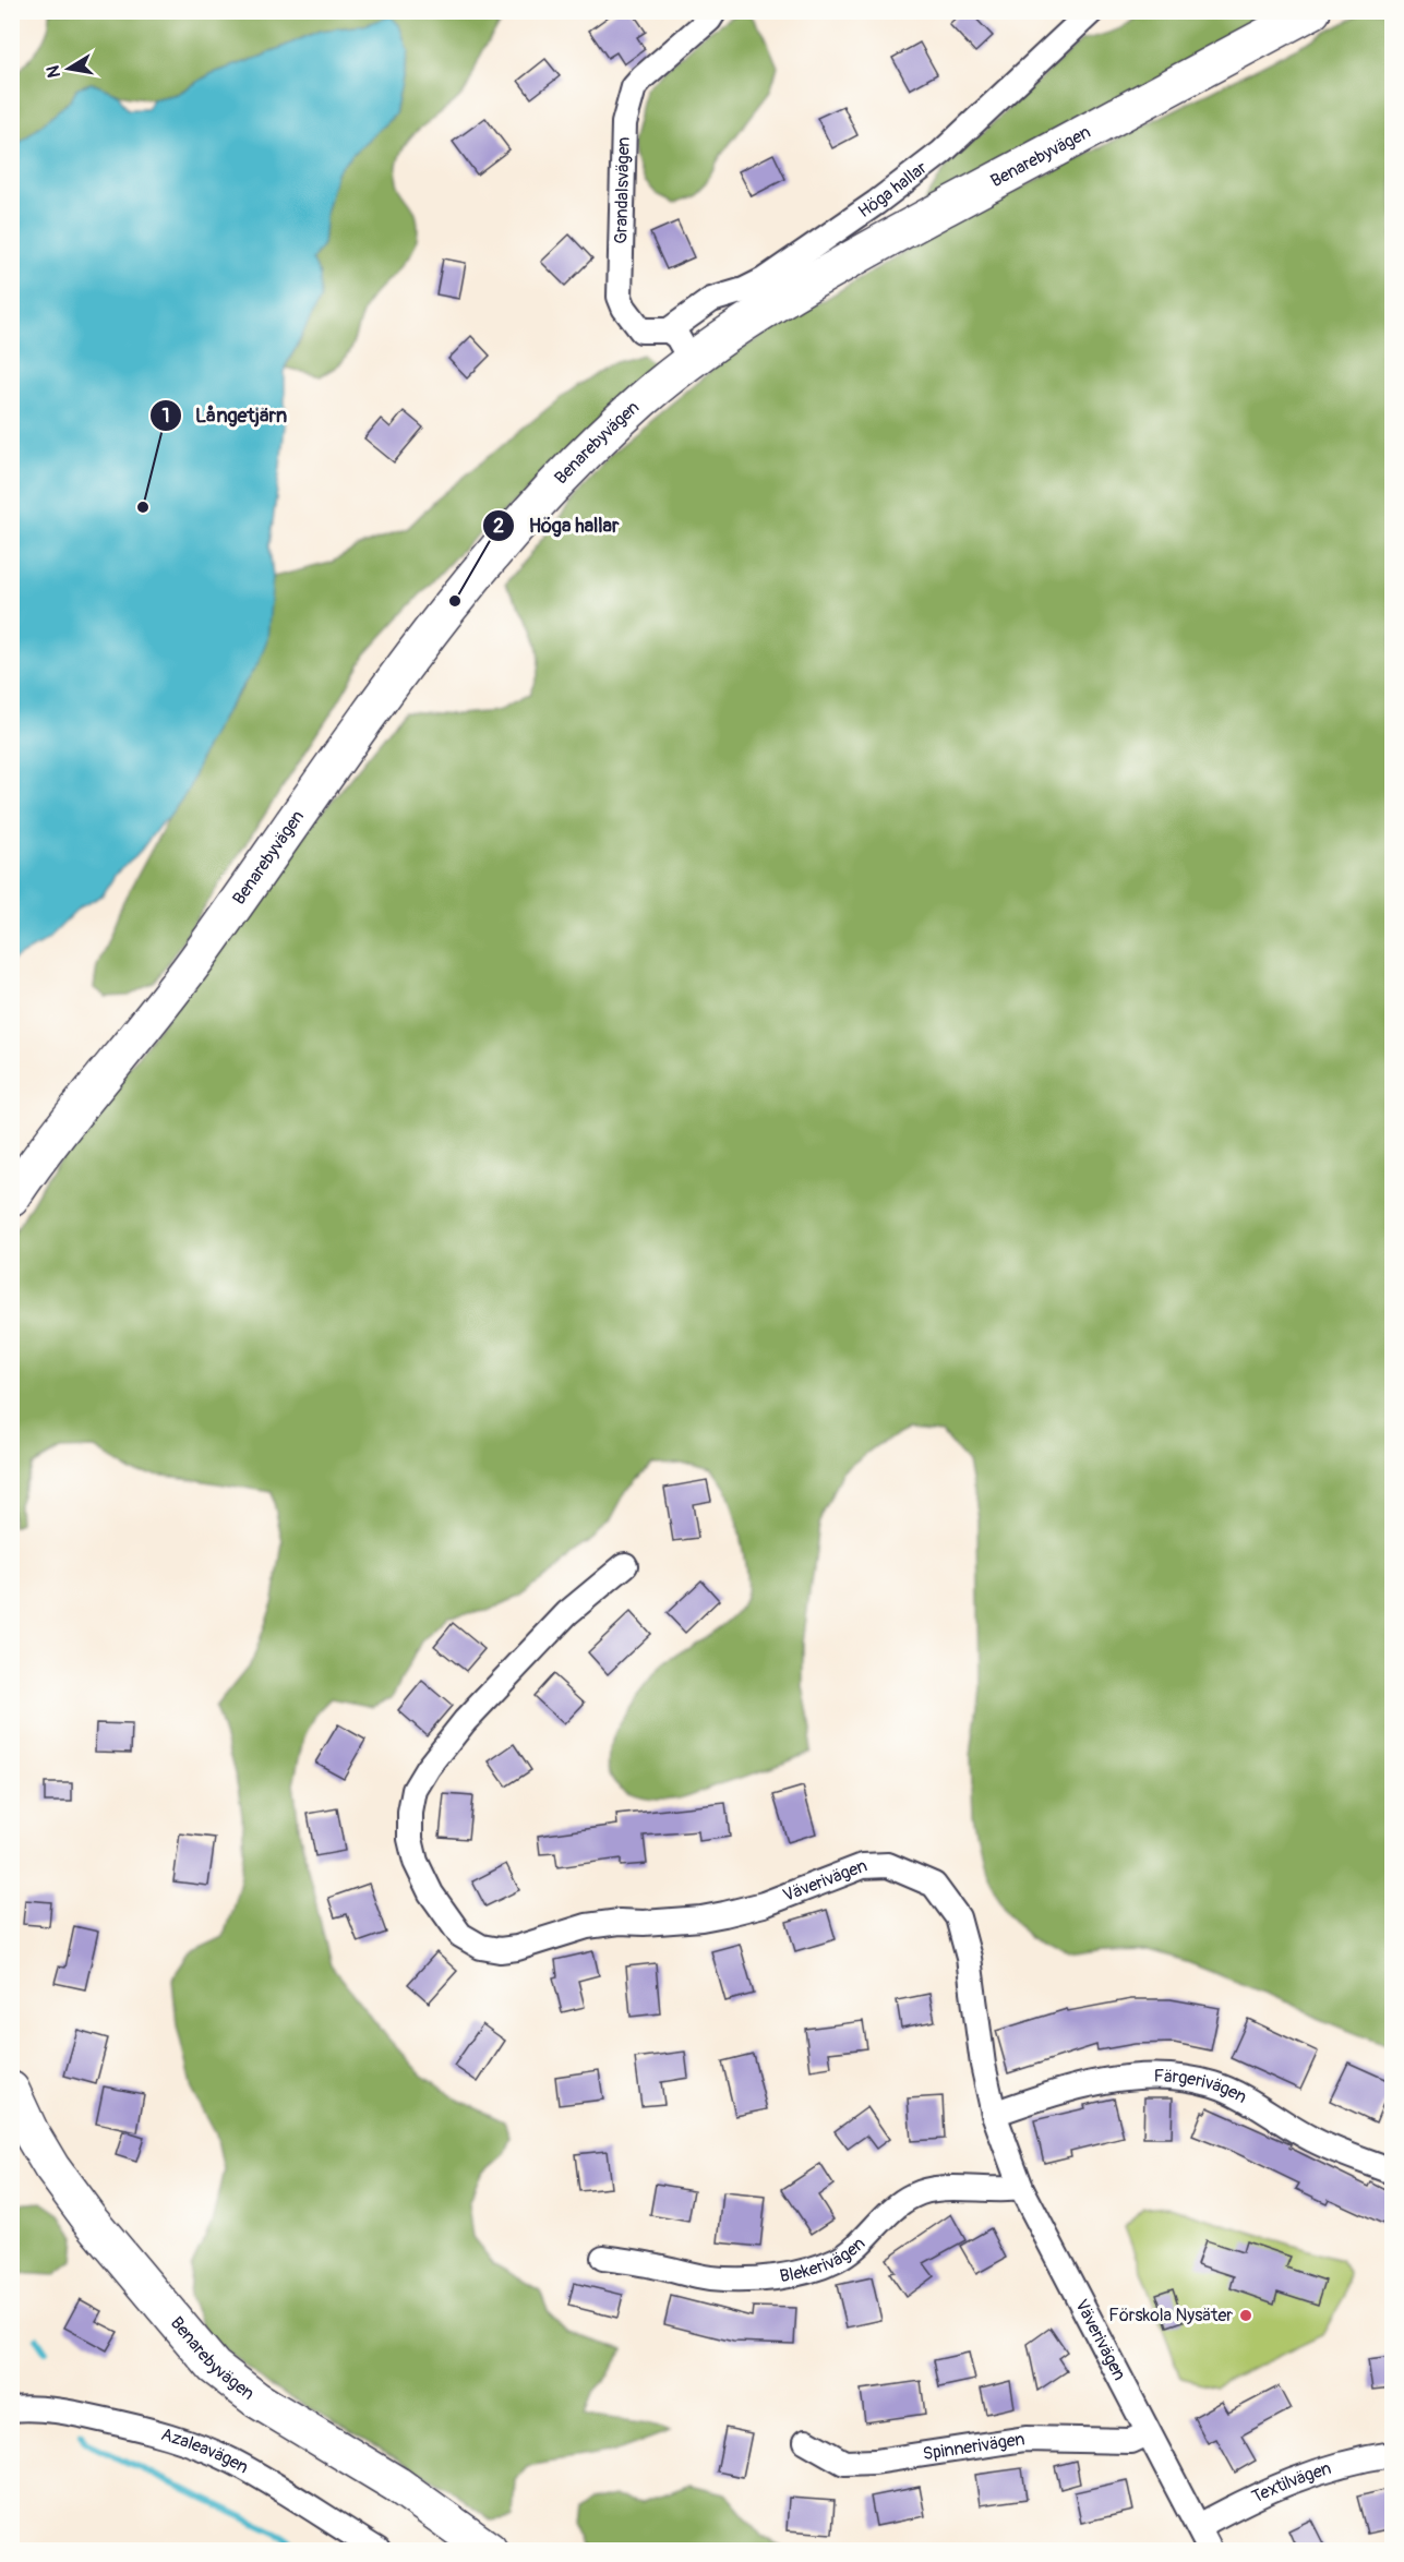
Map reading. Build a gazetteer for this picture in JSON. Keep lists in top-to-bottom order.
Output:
{
  "streets": {
    "street": [
      "Benarebyvägen",
      "Grandalsvägen",
      "Höga hallar",
      "Väverivägen",
      "Färgerivägen",
      "Blekerivägen",
      "Spinnerivägen",
      "Azaleavägen",
      "Textilvägen"
    ]
  },
  "crossings": [
    ["Grandalsvägen", "Höga hallar"],
    ["Väverivägen", "Färgerivägen"],
    ["Väverivägen", "Blekerivägen"],
    ["Väverivägen", "Spinnerivägen"],
    ["Väverivägen", "Textilvägen"]
  ],
  "places": ["Långetjärn", "Höga hallar", "Förskola Nysäter"],
  "north": "left"
}
